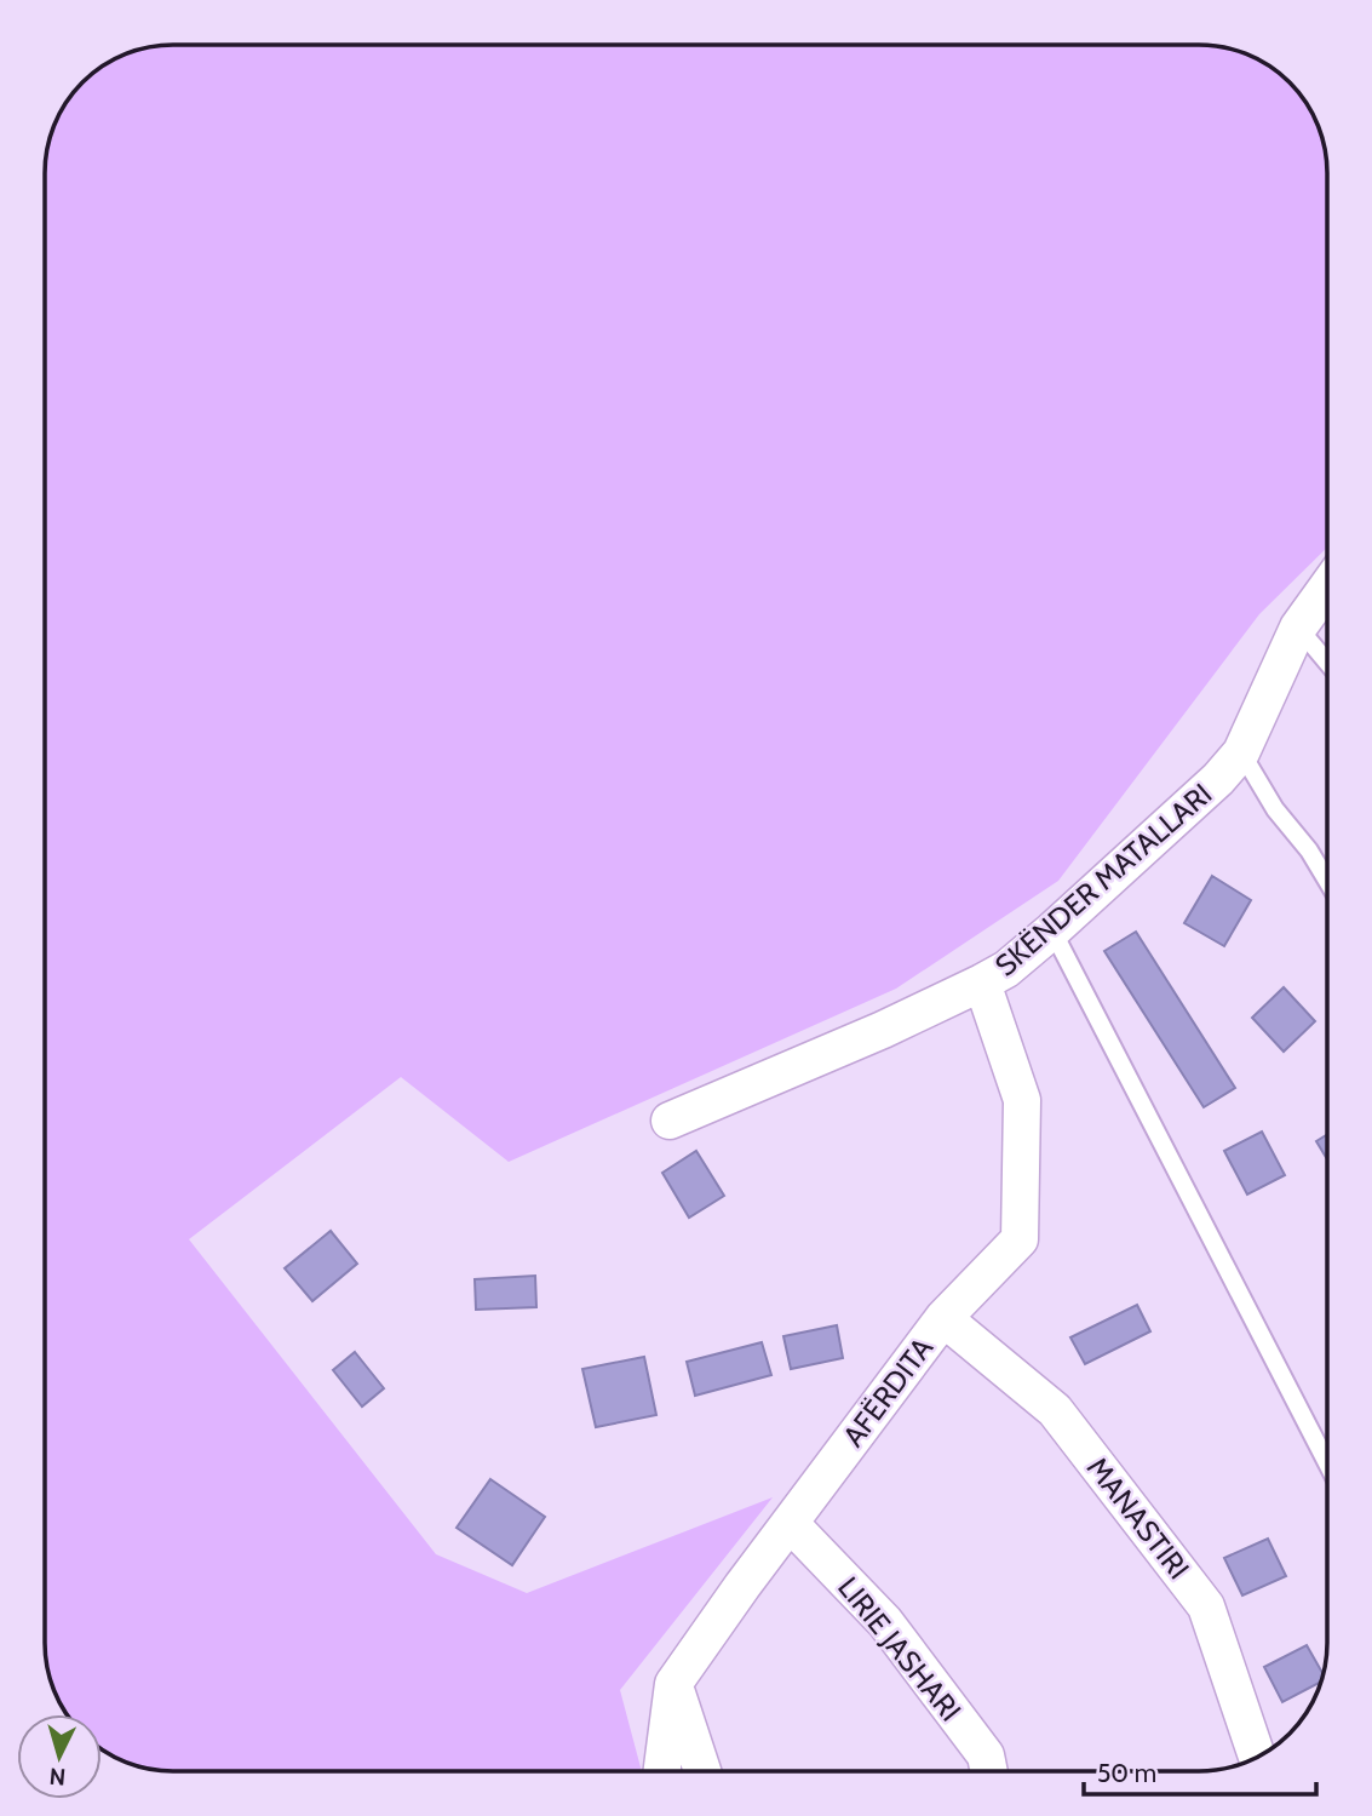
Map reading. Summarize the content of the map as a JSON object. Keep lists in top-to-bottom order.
{
  "streets": {
    "street": [
      "SKËNDER MATALLARI",
      "AFËRDITA",
      "MANASTIRI",
      "LIRIE JASHARI"
    ]
  },
  "crossings": [
    ["SKËNDER MATALLARI", "AFËRDITA"],
    ["AFËRDITA", "MANASTIRI"],
    ["AFËRDITA", "LIRIE JASHARI"]
  ],
  "scale_bar": "50 m",
  "north": "bottom"
}
